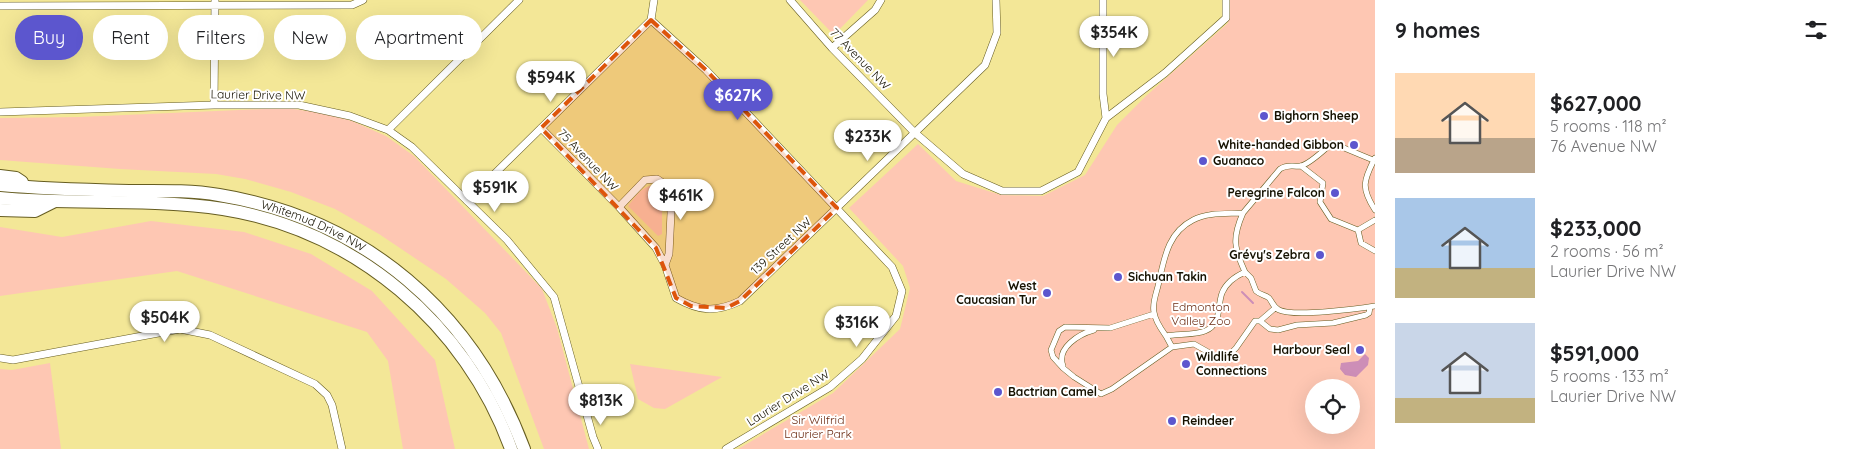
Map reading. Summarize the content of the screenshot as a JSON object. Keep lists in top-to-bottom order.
{
  "streets": {
    "highway": ["Whitemud Drive NW"],
    "street": [
      "77 Avenue NW",
      "Laurier Drive NW",
      "75 Avenue NW",
      "139 Street NW"
    ]
  },
  "crossings": [
    ["Laurier Drive NW", "139 Street NW"],
    ["75 Avenue NW", "139 Street NW"]
  ],
  "parks": ["Edmonton Valley Zoo", "Sir Wilfrid Laurier Park"],
  "places": [
    "Bighorn Sheep",
    "White-handed Gibbon",
    "Guanaco",
    "Peregrine Falcon",
    "Grévy's Zebra",
    "Sichuan Takin",
    "West Caucasian Tur",
    "Harbour Seal",
    "Wildlife Connections",
    "Bactrian Camel",
    "Reindeer"
  ],
  "page": {
    "heading": "9 homes",
    "chip": [
      "Buy",
      "Rent",
      "Filters",
      "New",
      "Apartment"
    ],
    "price": [
      "$354K",
      "$594K",
      "$627K",
      "$233K",
      "$591K",
      "$461K",
      "$504K",
      "$316K",
      "$813K"
    ],
    "list": [
      {
        "name": "$627,000",
        "note": "5 rooms · 118 m² · 76 Avenue NW"
      },
      {
        "name": "$233,000",
        "note": "2 rooms · 56 m² · Laurier Drive NW"
      },
      {
        "name": "$591,000",
        "note": "5 rooms · 133 m² · Laurier Drive NW"
      }
    ]
  }
}
